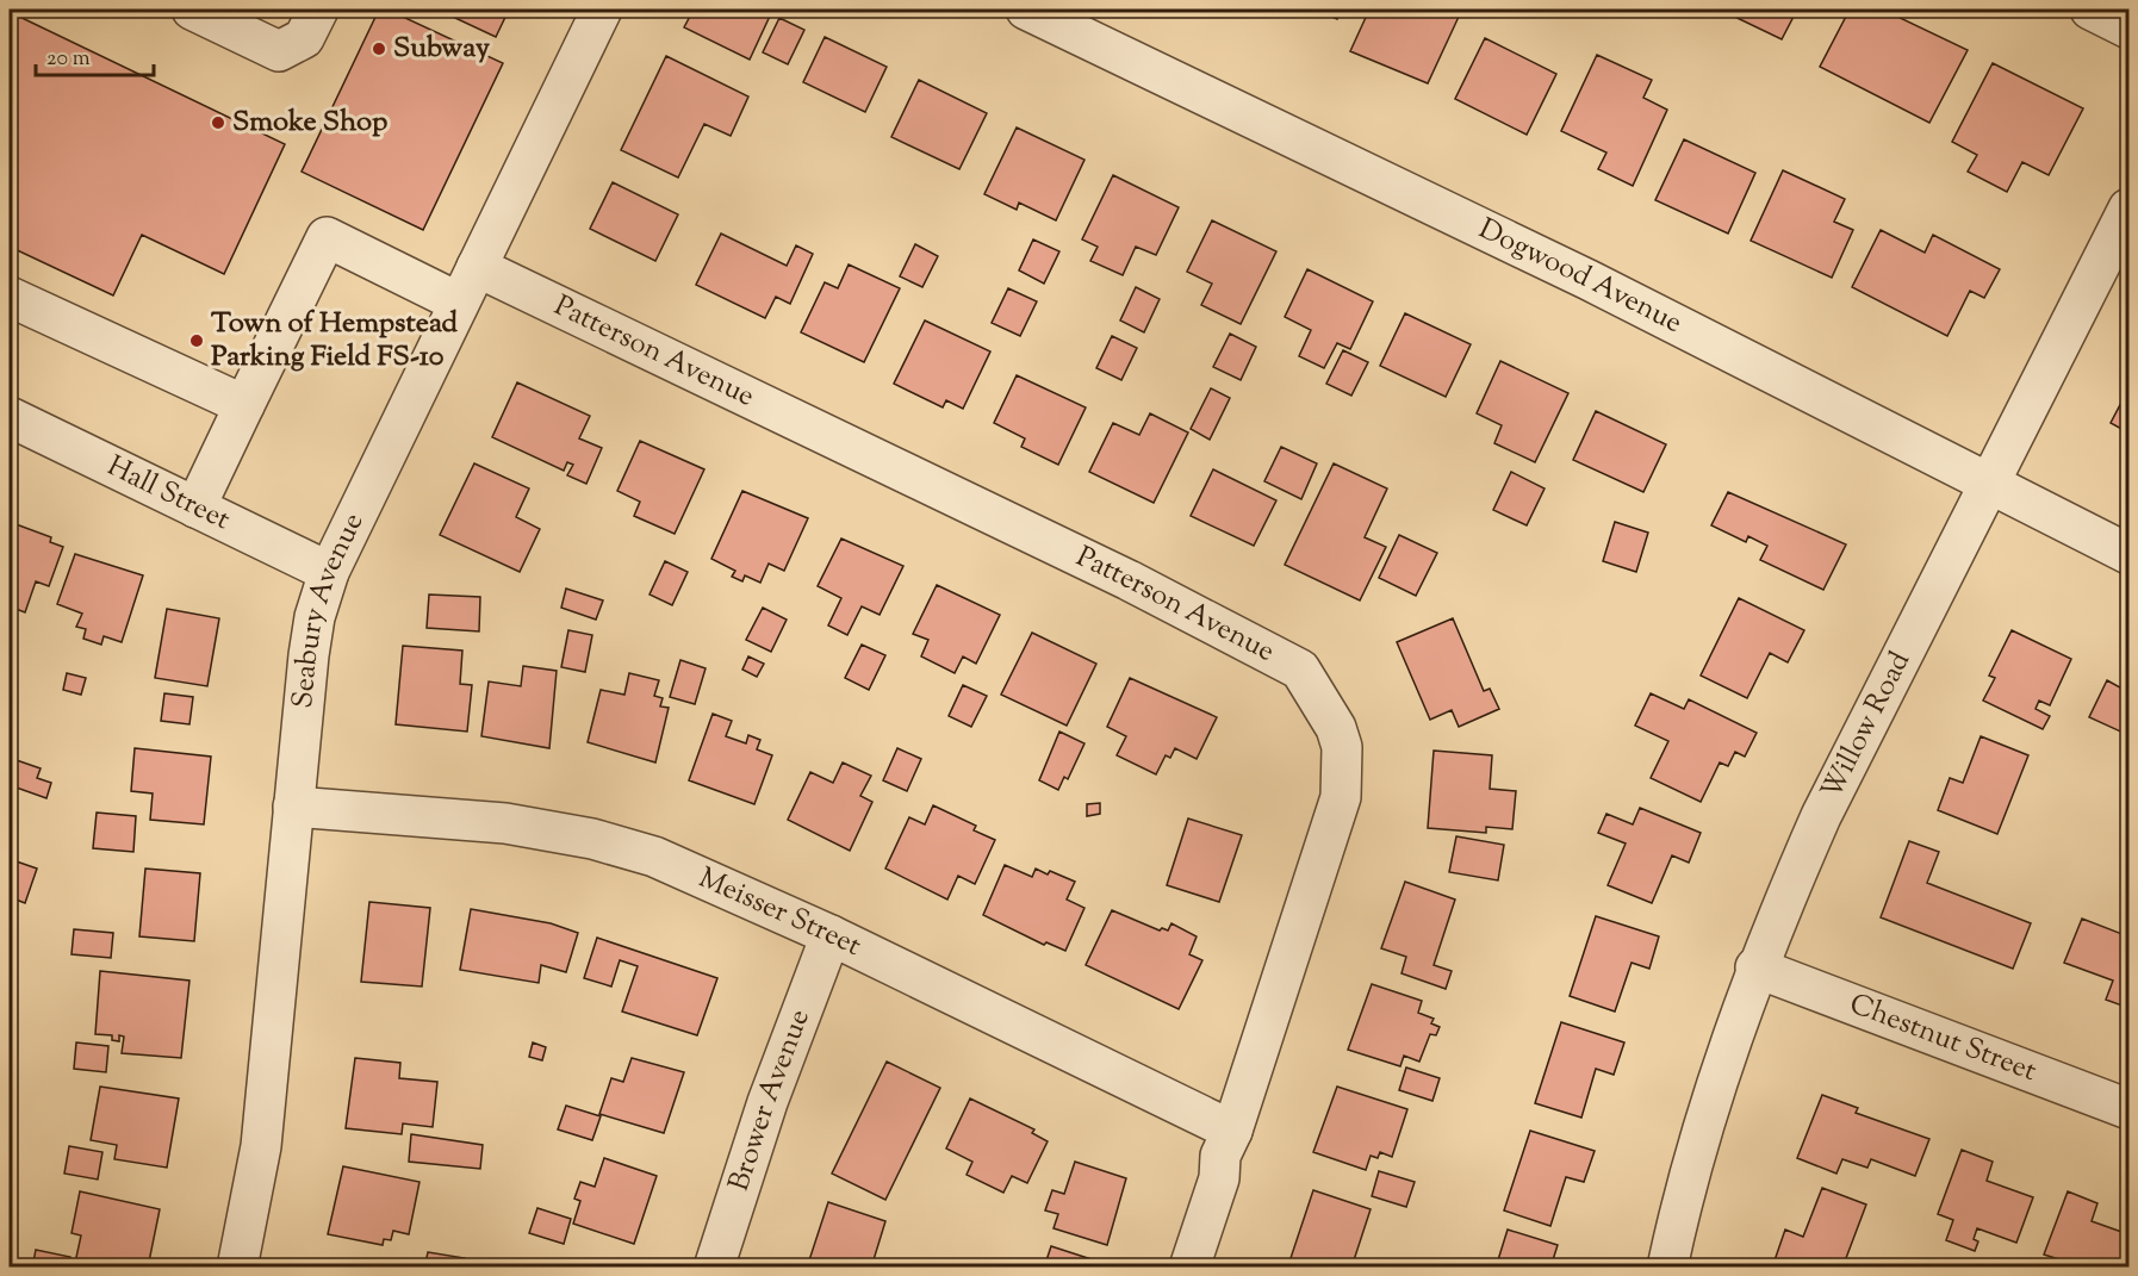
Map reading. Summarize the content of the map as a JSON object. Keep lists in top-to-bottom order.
{
  "streets": {
    "street": [
      "Dogwood Avenue",
      "Patterson Avenue",
      "Hall Street",
      "Seabury Avenue",
      "Willow Road",
      "Meisser Street",
      "Chestnut Street",
      "Brower Avenue"
    ]
  },
  "crossings": [
    ["Dogwood Avenue", "Willow Road"],
    ["Patterson Avenue", "Seabury Avenue"],
    ["Patterson Avenue", "Meisser Street"],
    ["Hall Street", "Seabury Avenue"],
    ["Seabury Avenue", "Meisser Street"],
    ["Willow Road", "Chestnut Street"],
    ["Meisser Street", "Brower Avenue"]
  ],
  "places": ["Subway", "Smoke Shop", "Town of Hempstead Parking Field FS-10"],
  "scale_bar": "20 m"
}
